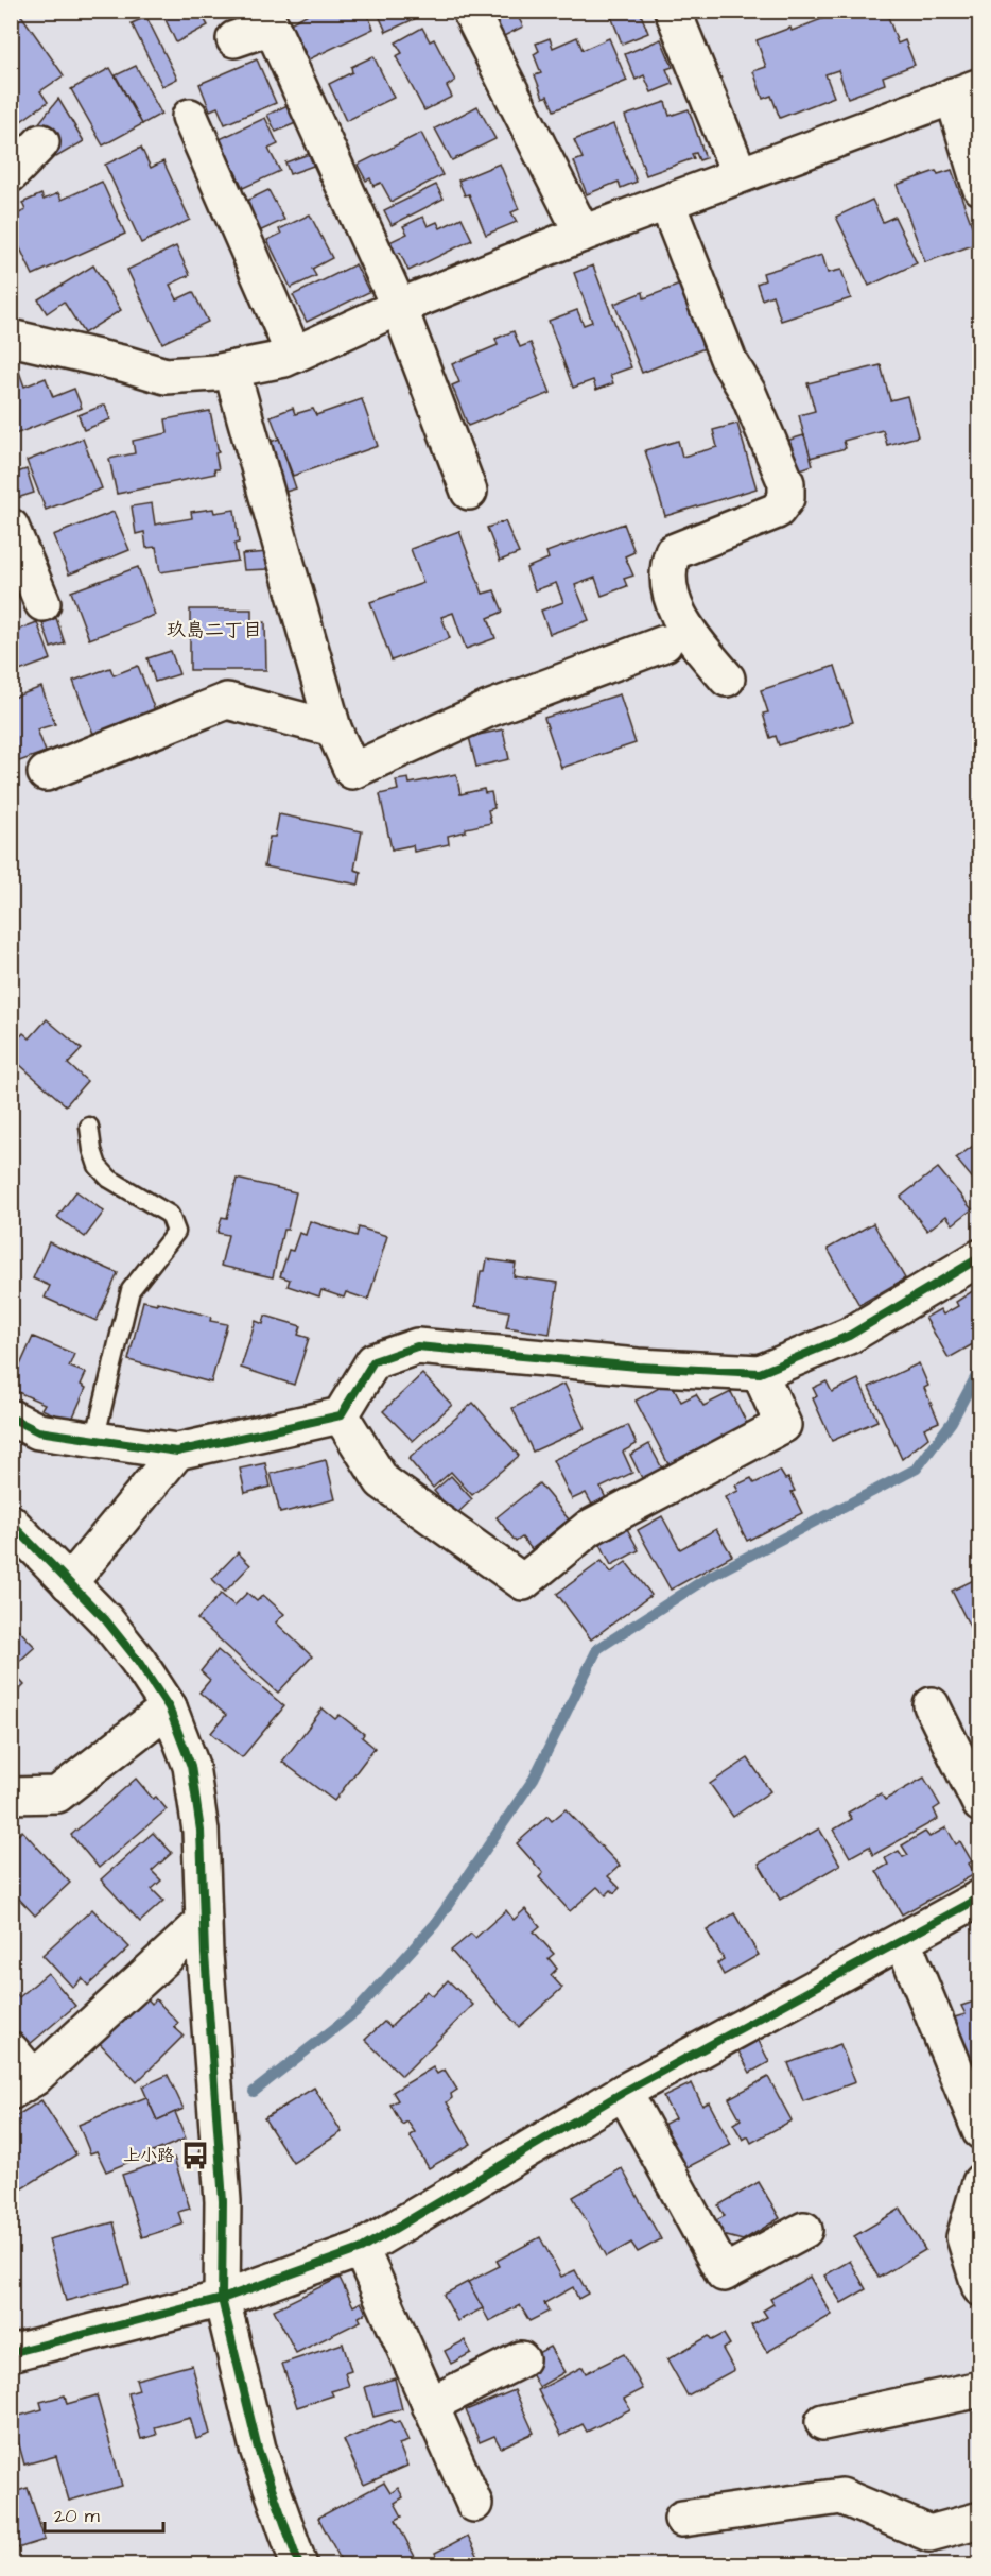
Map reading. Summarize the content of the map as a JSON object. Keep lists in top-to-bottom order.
{
  "districts": ["玖島二丁目"],
  "places": {
    "bus stop": ["上小路"]
  },
  "scale_bar": "20 m"
}
